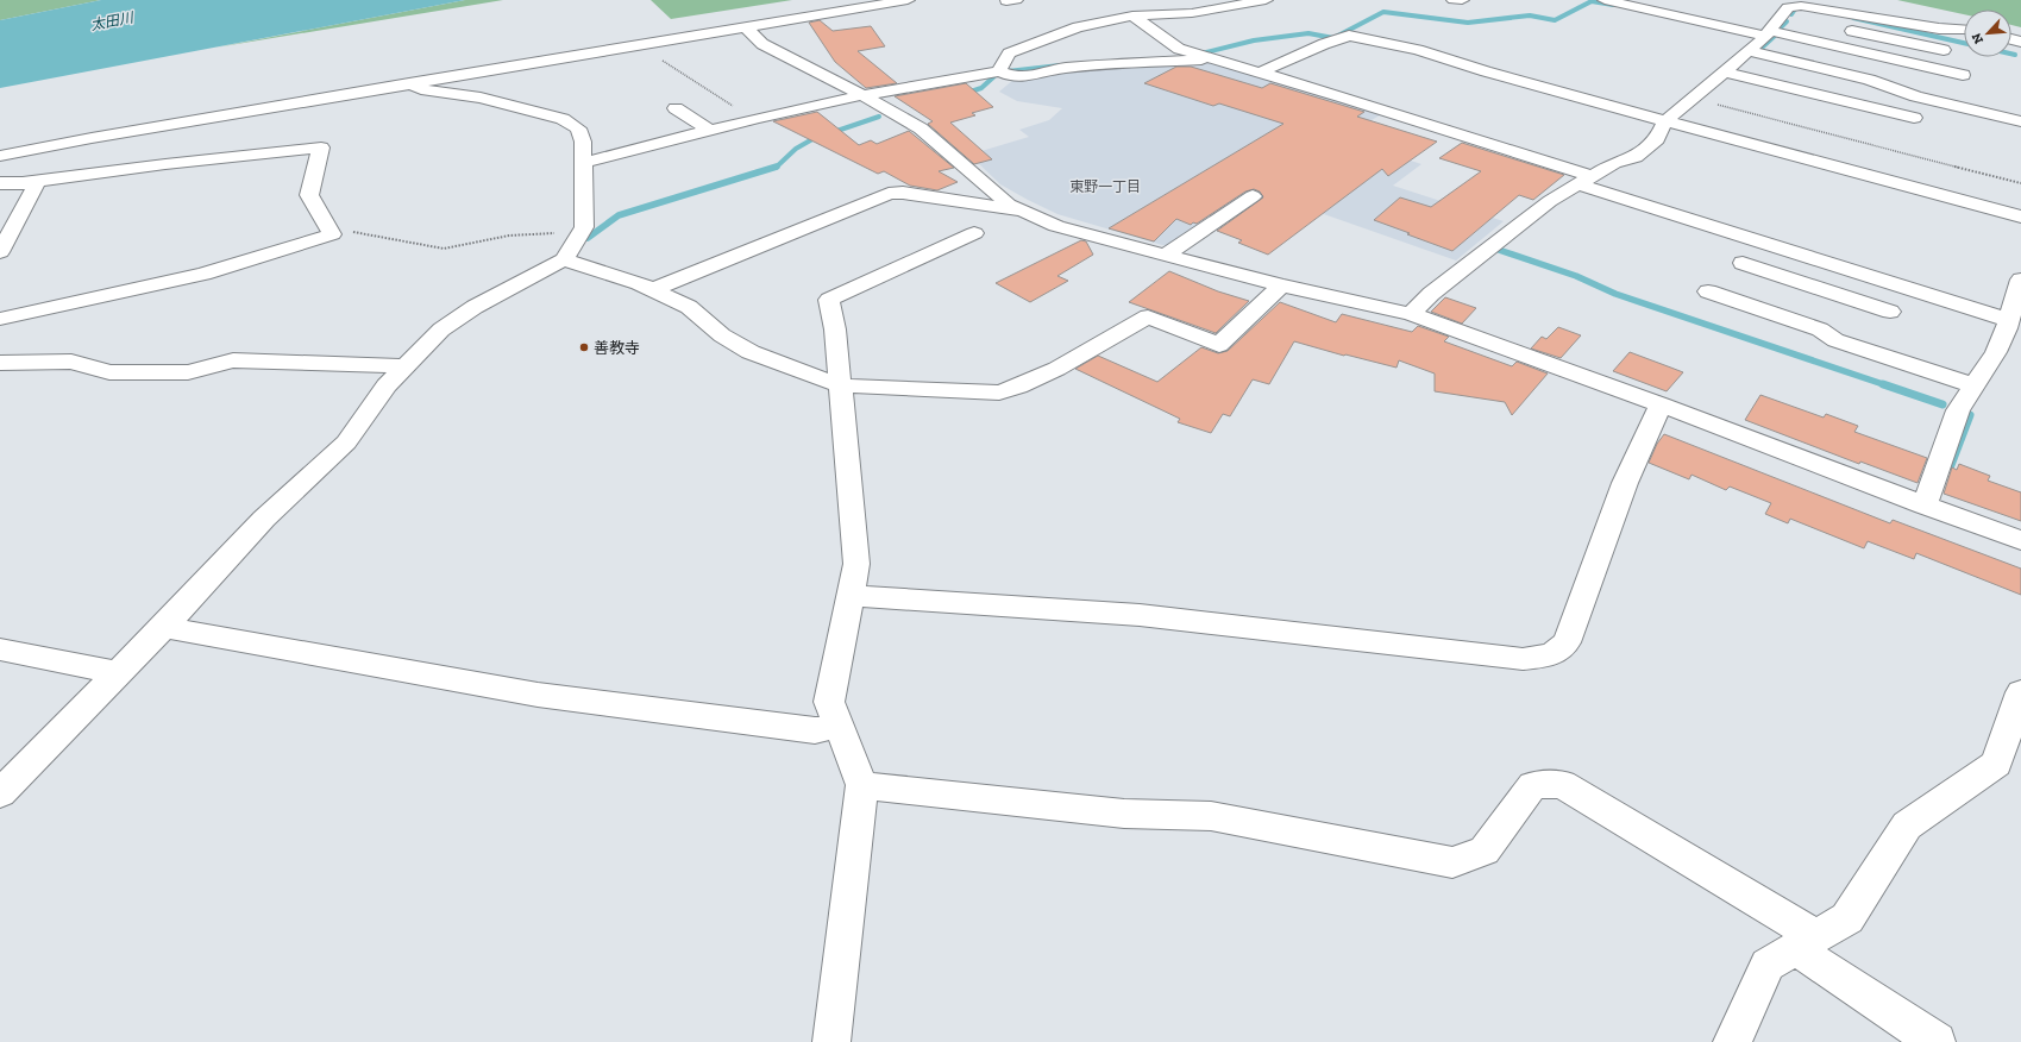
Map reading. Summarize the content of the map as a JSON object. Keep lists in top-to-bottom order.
{
  "districts": ["東野一丁目"],
  "water": ["太田川"],
  "places": ["善教寺"],
  "north": "bottom left"
}
